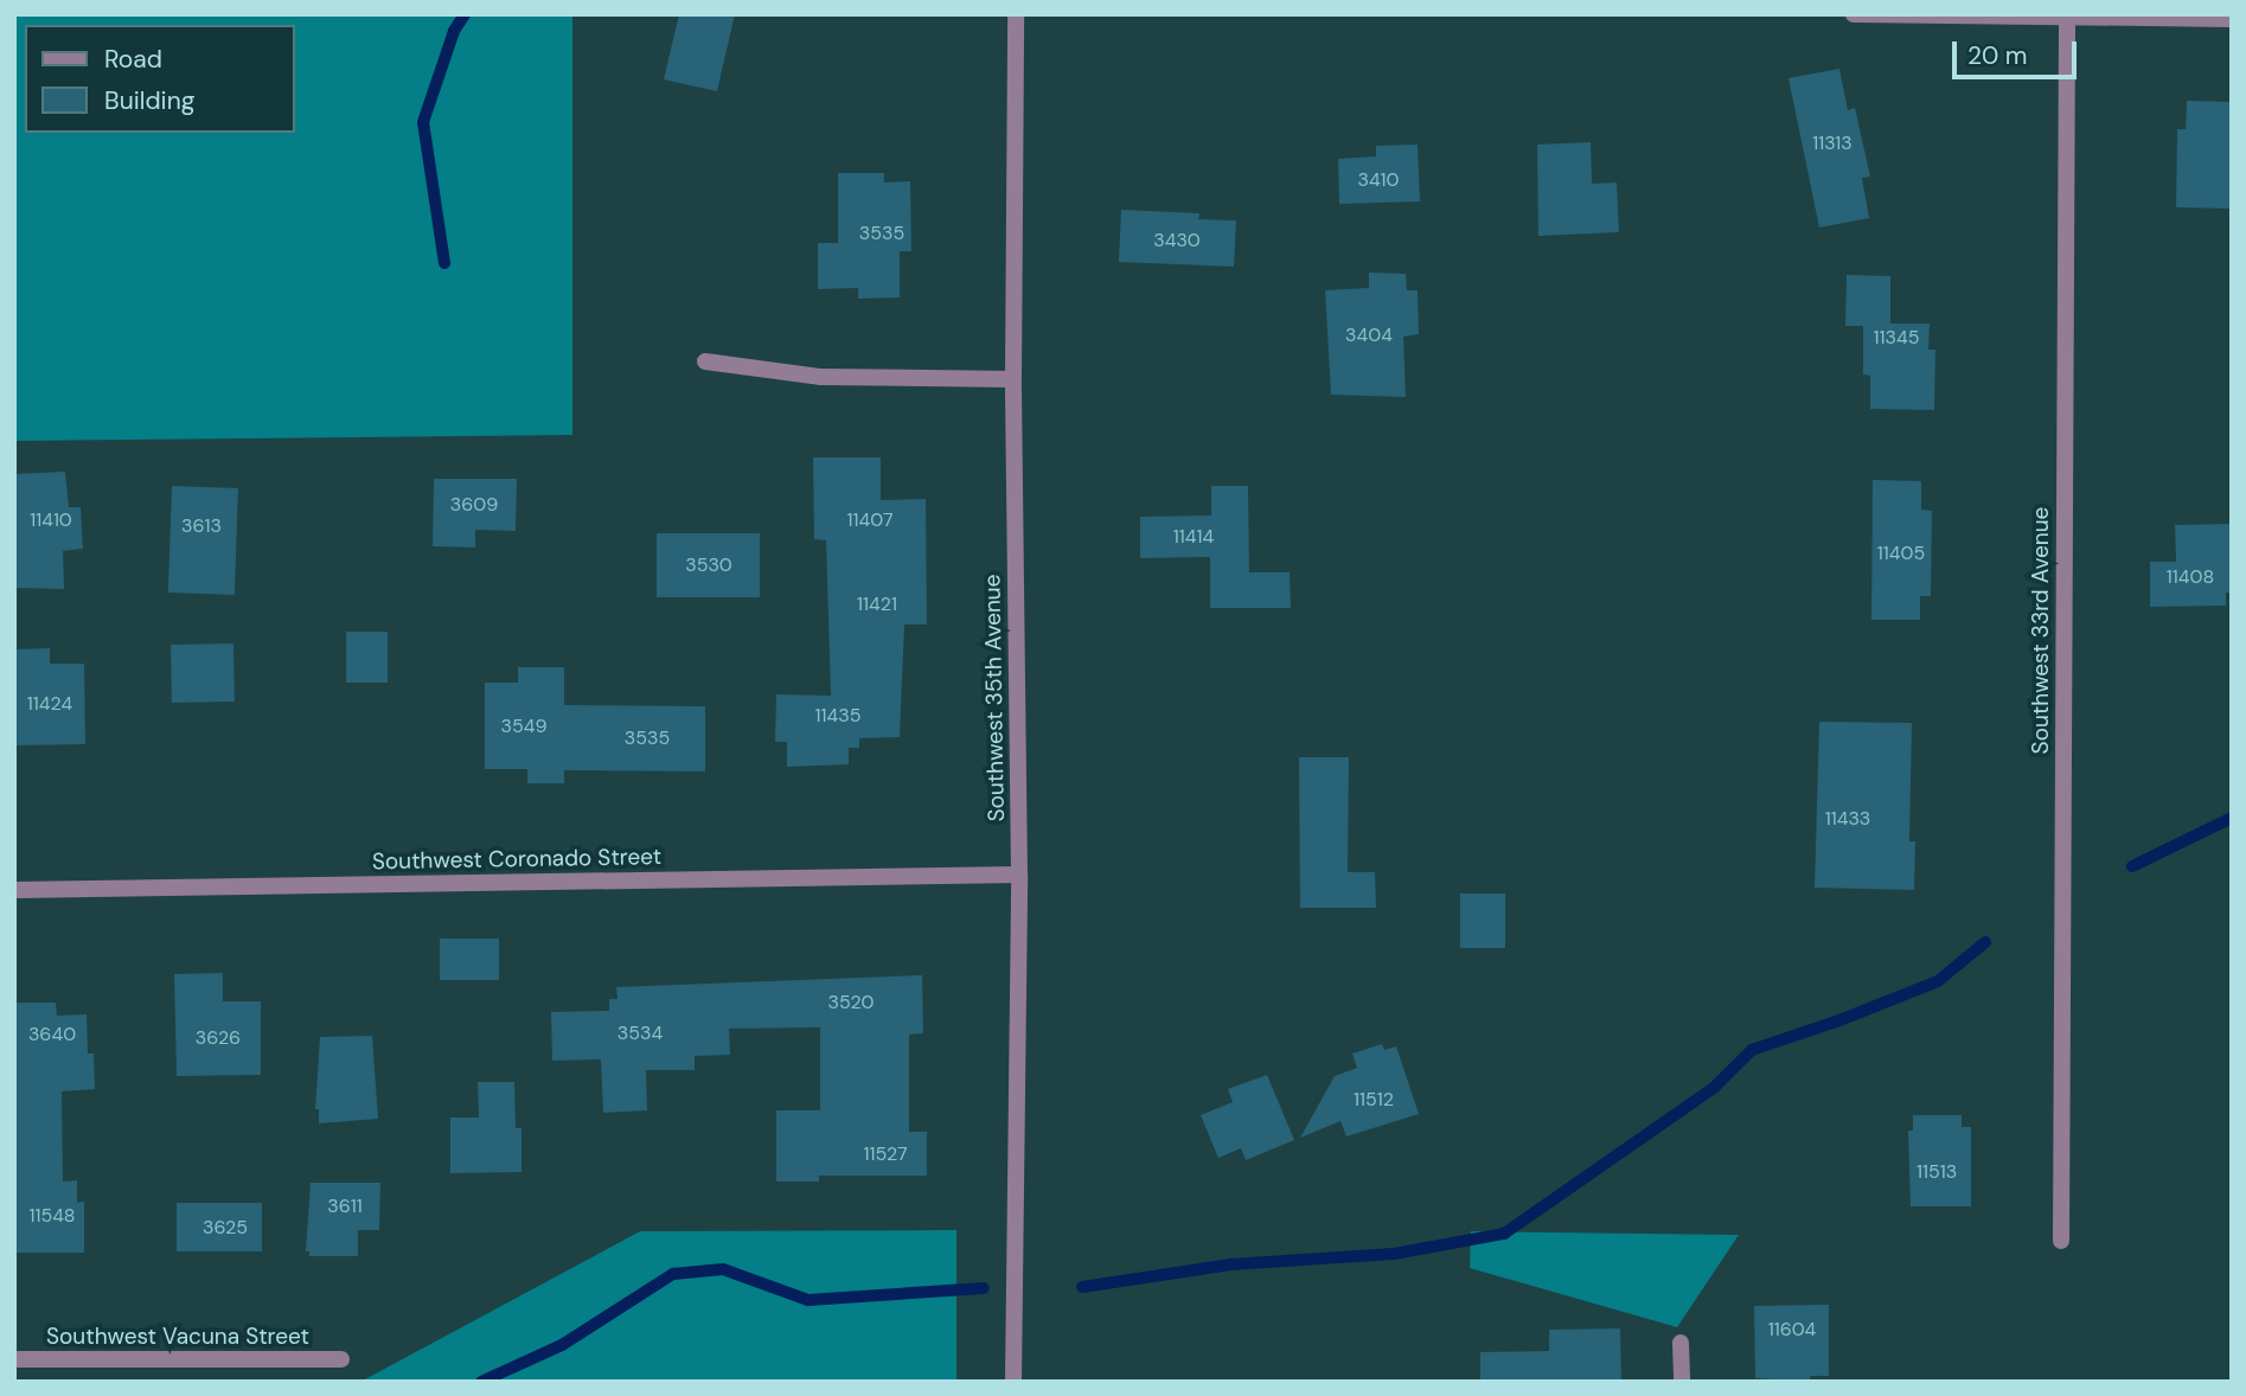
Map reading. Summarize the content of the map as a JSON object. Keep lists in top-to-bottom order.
{
  "streets": {
    "street": [
      "Southwest 33rd Avenue",
      "Southwest 35th Avenue",
      "Southwest Coronado Street",
      "Southwest Vacuna Street"
    ]
  },
  "crossings": [
    ["Southwest 35th Avenue", "Southwest Coronado Street"]
  ],
  "house_numbers": [
    "11313",
    "3410",
    "3535",
    "3430",
    "3404",
    "11345",
    "3609",
    "11410",
    "11407",
    "3613",
    "11414",
    "11405",
    "3530",
    "11408",
    "11421",
    "11424",
    "11435",
    "3549",
    "3535",
    "11433",
    "3520",
    "3534",
    "3640",
    "3626",
    "11512",
    "11527",
    "11513",
    "3611",
    "11548",
    "3625",
    "11604"
  ],
  "legend": ["Road", "Building"],
  "scale_bar": "20 m"
}
